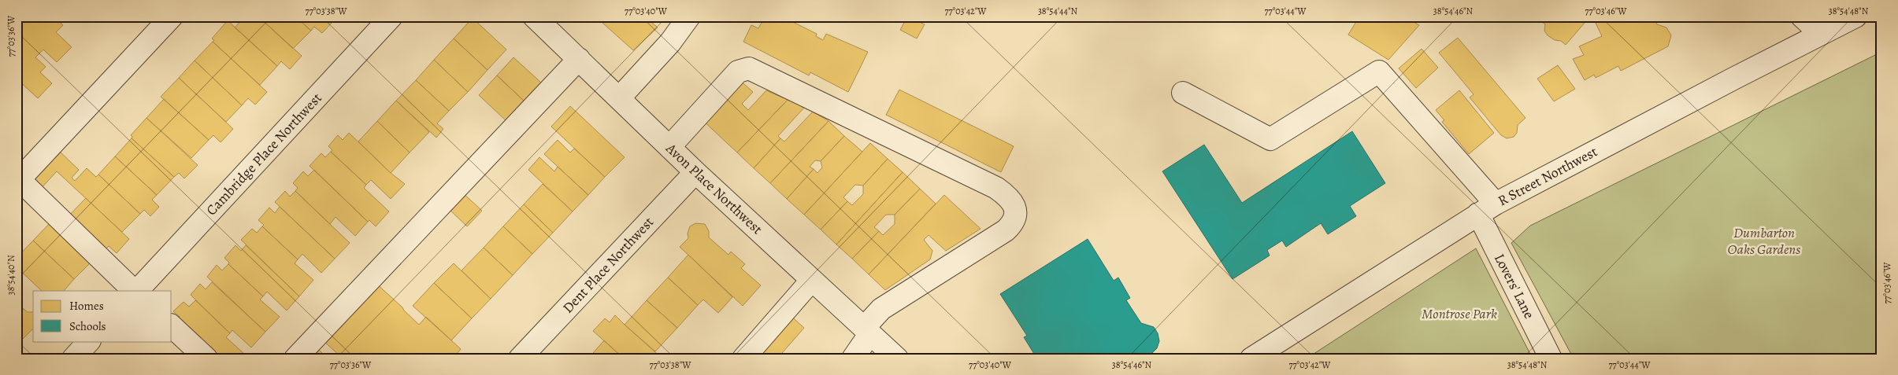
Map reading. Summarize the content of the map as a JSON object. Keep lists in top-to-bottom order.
{
  "streets": {
    "street": [
      "Cambridge Place Northwest",
      "R Street Northwest",
      "Avon Place Northwest",
      "Dent Place Northwest",
      "Lovers' Lane"
    ]
  },
  "crossings": [
    ["R Street Northwest", "Lovers' Lane"],
    ["Avon Place Northwest", "Dent Place Northwest"]
  ],
  "parks": ["Dumbarton Oaks Gardens", "Montrose Park"],
  "legend": ["Homes", "Schools"],
  "coordinates": [
    "77°03'38\"W",
    "77°03'40\"W",
    "77°03'42\"W",
    "38°54'44\"N",
    "77°03'44\"W",
    "38°54'46\"N",
    "77°03'46\"W",
    "38°54'48\"N",
    "77°03'36\"W",
    "38°54'40\"N"
  ]
}
